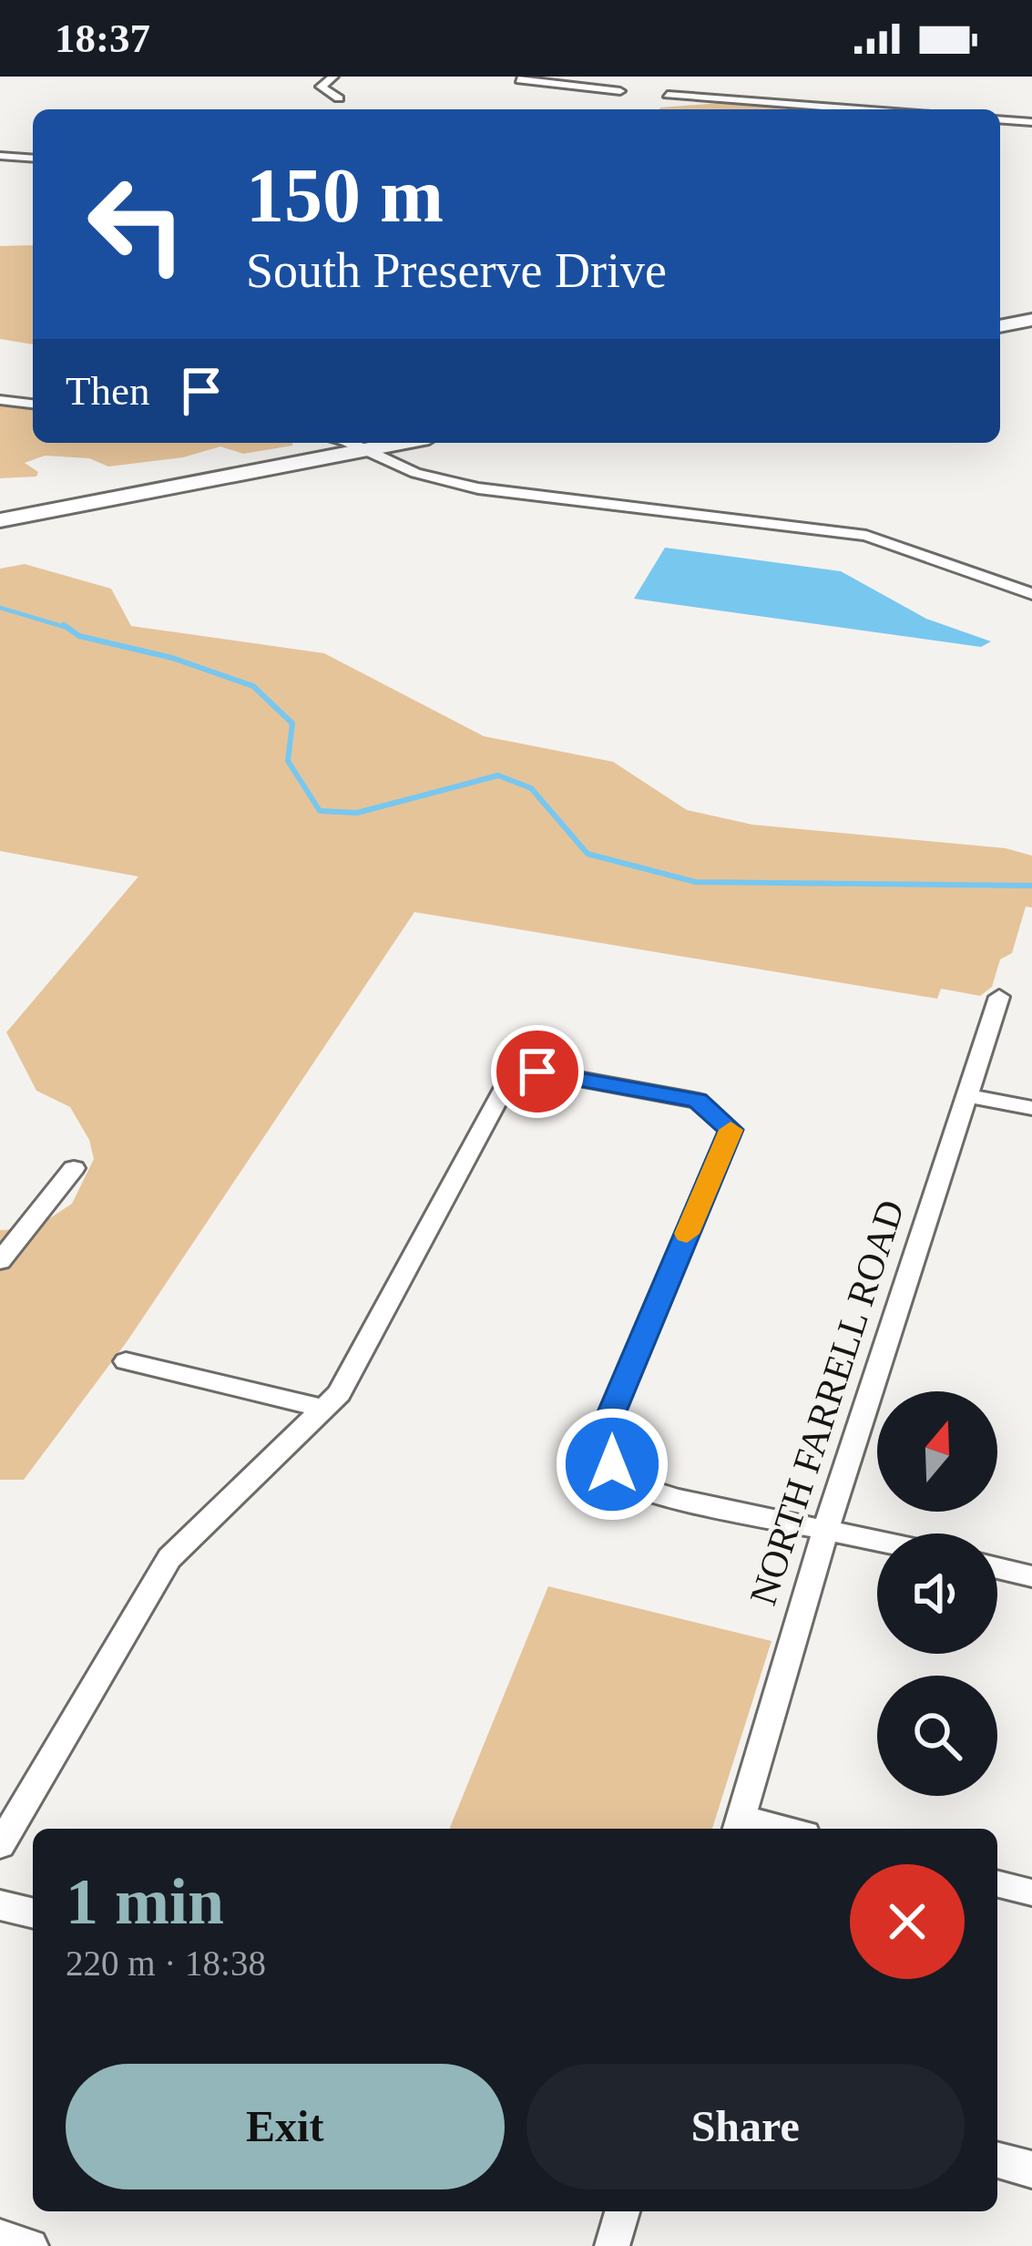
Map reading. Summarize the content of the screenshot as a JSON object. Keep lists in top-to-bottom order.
{
  "streets": {
    "street": ["NORTH FARRELL ROAD"]
  },
  "north": "top",
  "page": {
    "status": "18:37",
    "turn": ["150 m", "South Preserve Drive"],
    "then": "Then",
    "heading": ["1 min", "220 m · 18:38"],
    "buttons": ["Exit", "Share"]
  }
}
